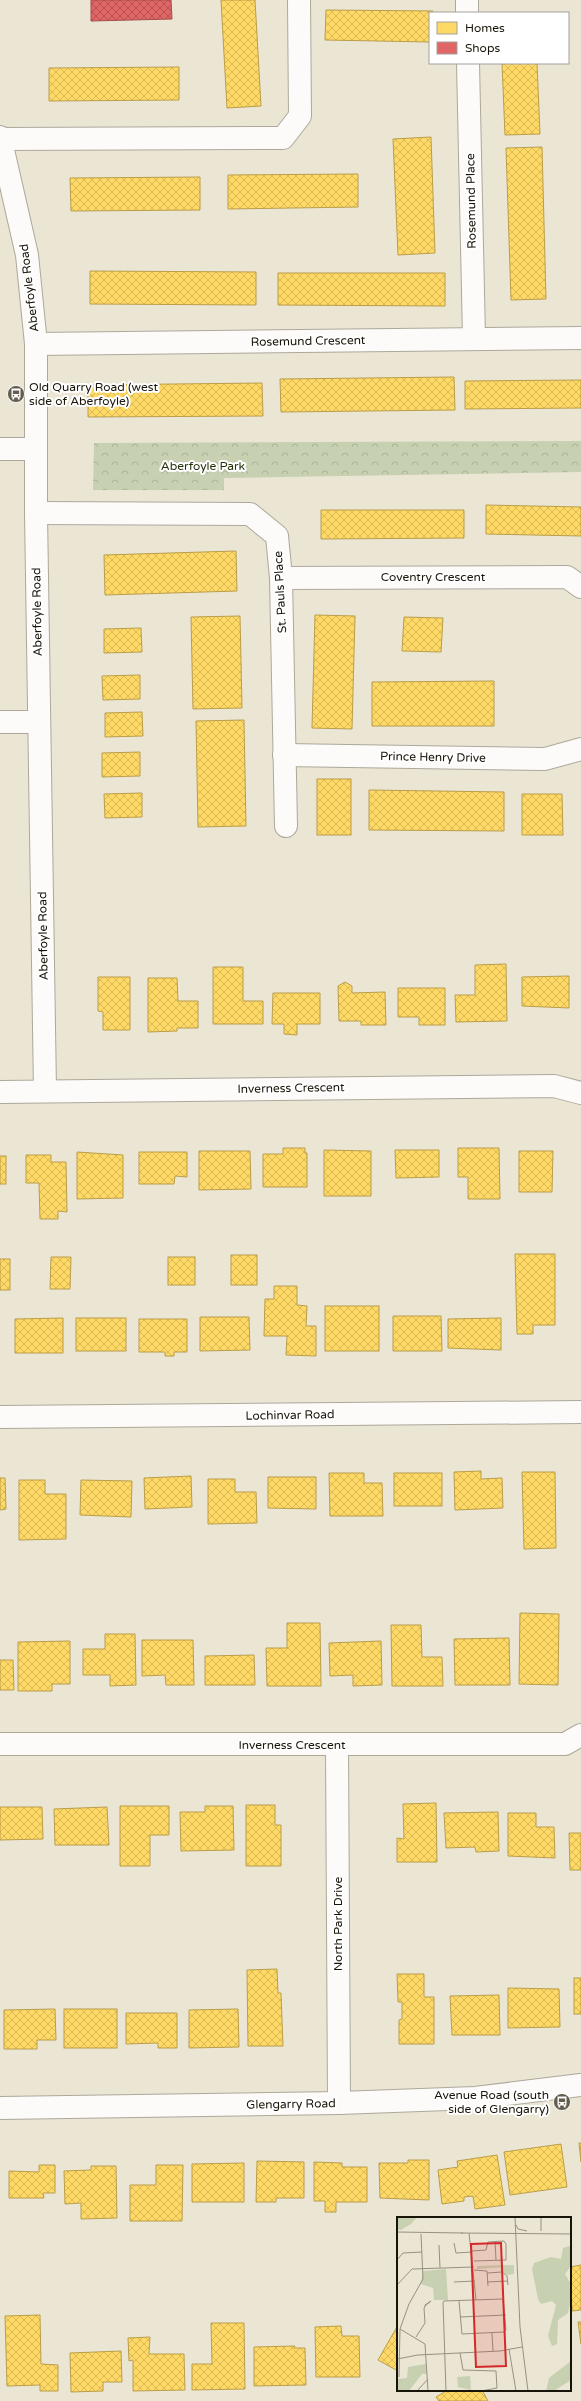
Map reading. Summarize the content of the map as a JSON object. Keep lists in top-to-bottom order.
{
  "streets": {
    "street": [
      "Rosemund Place",
      "Aberfoyle Road",
      "Rosemund Crescent",
      "Coventry Crescent",
      "St. Pauls Place",
      "Prince Henry Drive",
      "Inverness Crescent",
      "Lochinvar Road",
      "North Park Drive",
      "Glengarry Road"
    ]
  },
  "crossings": [
    ["Rosemund Place", "Rosemund Crescent"],
    ["Aberfoyle Road", "Rosemund Crescent"],
    ["Aberfoyle Road", "St. Pauls Place"],
    ["Aberfoyle Road", "Inverness Crescent"],
    ["Coventry Crescent", "St. Pauls Place"],
    ["St. Pauls Place", "Prince Henry Drive"],
    ["Inverness Crescent", "North Park Drive"],
    ["North Park Drive", "Glengarry Road"]
  ],
  "parks": ["Aberfoyle Park"],
  "places": {
    "bus stop": ["Old Quarry Road (west side of Aberfoyle)", "Avenue Road (south side of Glengarry)"]
  },
  "legend": ["Homes", "Shops"]
}
